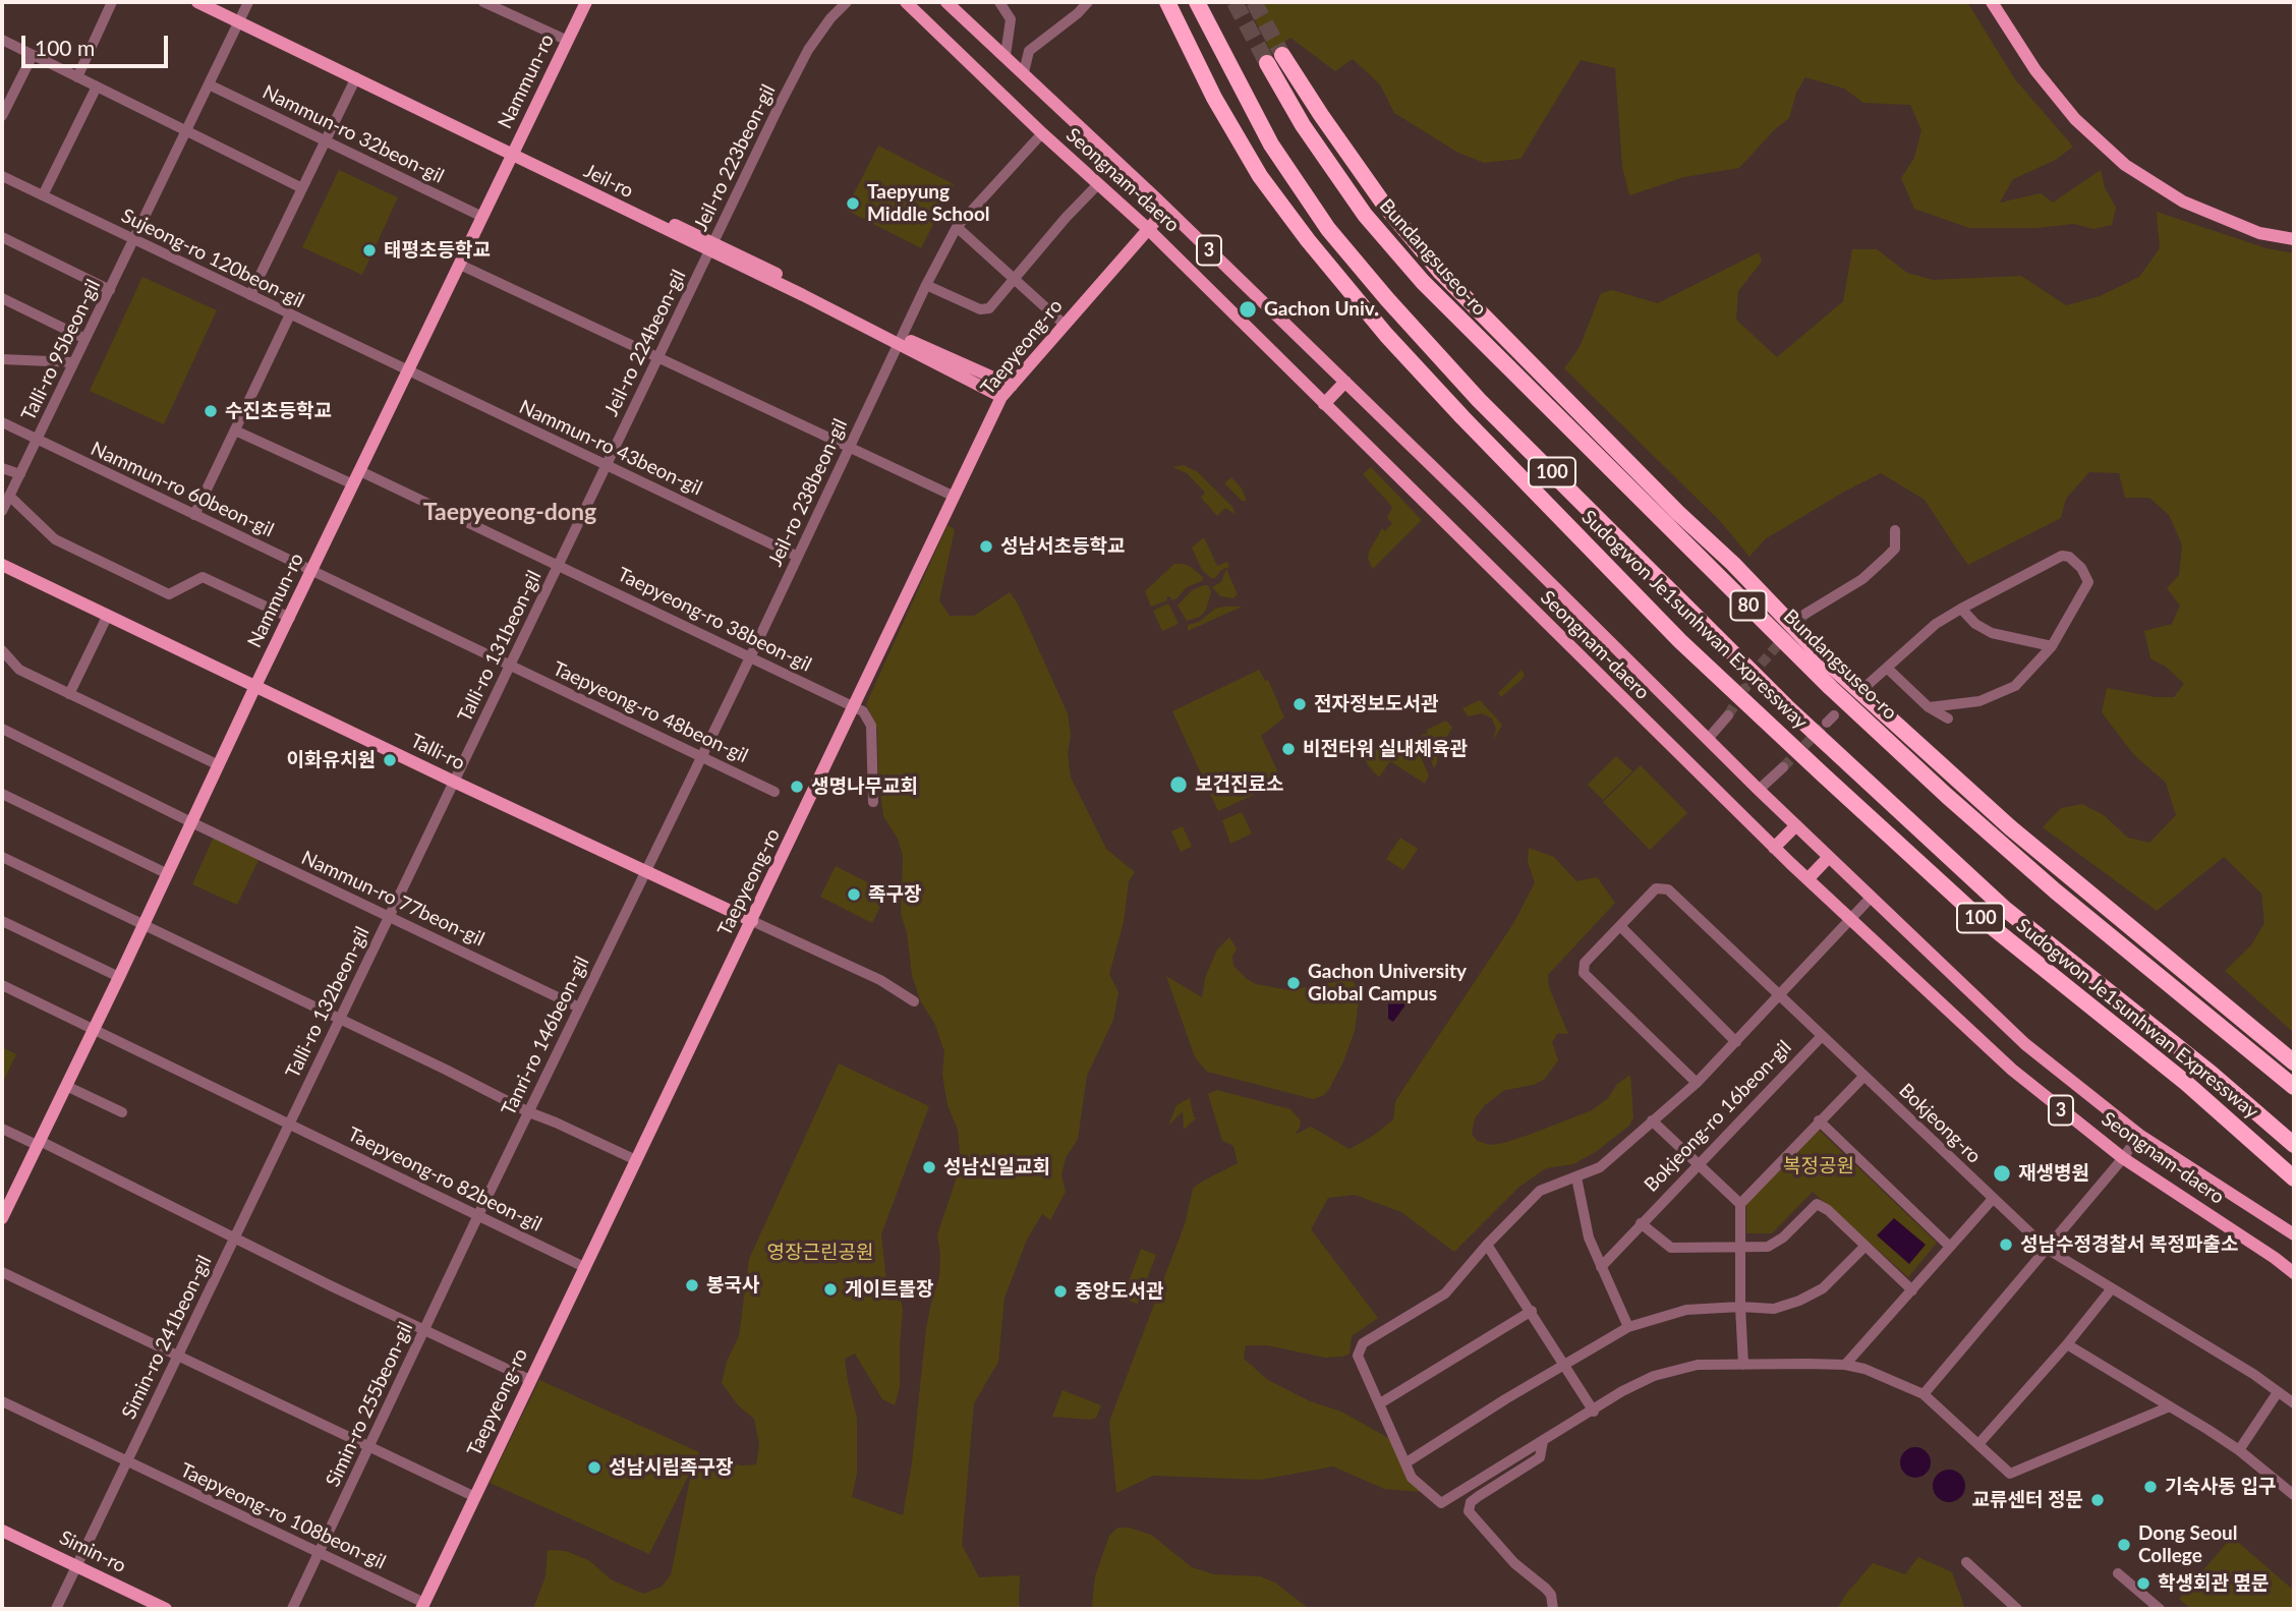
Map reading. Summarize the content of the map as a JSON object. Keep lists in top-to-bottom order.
{
  "streets": {
    "highway": [
      "Bundangsuseo-ro",
      "100",
      "80",
      "Sudogwon Je1sunhwan Expressway"
    ],
    "main road": [
      "Nammun-ro",
      "Seongnam-daero",
      "Jeil-ro",
      "3",
      "Taepyeong-ro",
      "Talli-ro",
      "Simin-ro"
    ],
    "street": [
      "Nammun-ro 32beon-gil",
      "Jeil-ro 223beon-gil",
      "Sujeong-ro 120beon-gil",
      "Jeil-ro 224beon-gil",
      "Talli-ro 95beon-gil",
      "Nammun-ro 43beon-gil",
      "Nammun-ro 60beon-gil",
      "Jeil-ro 238beon-gil",
      "Taepyeong-ro 38beon-gil",
      "Talli-ro 131beon-gil",
      "Taepyeong-ro 48beon-gil",
      "Nammun-ro 77beon-gil",
      "Talli-ro 132beon-gil",
      "Tanri-ro 146beon-gil",
      "Bokjeong-ro 16beon-gil",
      "Bokjeong-ro",
      "Taepyeong-ro 82beon-gil",
      "Simin-ro 241beon-gil",
      "Simin-ro 255beon-gil",
      "Taepyeong-ro 108beon-gil"
    ]
  },
  "crossings": [
    ["Nammun-ro", "Nammun-ro 32beon-gil"],
    ["Nammun-ro", "Jeil-ro"],
    ["Nammun-ro", "Sujeong-ro 120beon-gil"],
    ["Nammun-ro", "Nammun-ro 43beon-gil"],
    ["Nammun-ro", "Nammun-ro 60beon-gil"],
    ["Nammun-ro", "Taepyeong-ro 38beon-gil"],
    ["Nammun-ro", "Talli-ro"],
    ["Nammun-ro", "Nammun-ro 77beon-gil"],
    ["Nammun-ro", "Taepyeong-ro 82beon-gil"],
    ["Nammun-ro 32beon-gil", "Talli-ro 95beon-gil"],
    ["Jeil-ro 223beon-gil", "Jeil-ro"],
    ["Jeil-ro 223beon-gil", "Jeil-ro 224beon-gil"],
    ["Seongnam-daero", "Taepyeong-ro"],
    ["Seongnam-daero", "Jeil-ro 238beon-gil"],
    ["Jeil-ro", "Jeil-ro 224beon-gil"],
    ["Jeil-ro", "Taepyeong-ro"],
    ["Jeil-ro", "Talli-ro 95beon-gil"],
    ["Jeil-ro", "Jeil-ro 238beon-gil"],
    ["Sujeong-ro 120beon-gil", "Talli-ro 95beon-gil"],
    ["Sujeong-ro 120beon-gil", "Nammun-ro 43beon-gil"],
    ["Jeil-ro 224beon-gil", "Nammun-ro 43beon-gil"],
    ["Jeil-ro 224beon-gil", "Taepyeong-ro 38beon-gil"],
    ["Jeil-ro 224beon-gil", "Talli-ro 131beon-gil"],
    ["Taepyeong-ro", "Taepyeong-ro 38beon-gil"],
    ["Taepyeong-ro", "Talli-ro"],
    ["Taepyeong-ro", "Taepyeong-ro 82beon-gil"],
    ["Taepyeong-ro", "Taepyeong-ro 108beon-gil"],
    ["Talli-ro 95beon-gil", "Nammun-ro 60beon-gil"],
    ["Nammun-ro 43beon-gil", "Jeil-ro 238beon-gil"],
    ["Nammun-ro 60beon-gil", "Talli-ro 131beon-gil"],
    ["Nammun-ro 60beon-gil", "Taepyeong-ro 48beon-gil"],
    ["Jeil-ro 238beon-gil", "Taepyeong-ro 38beon-gil"],
    ["Jeil-ro 238beon-gil", "Taepyeong-ro 48beon-gil"],
    ["Jeil-ro 238beon-gil", "Tanri-ro 146beon-gil"],
    ["Taepyeong-ro 38beon-gil", "Talli-ro 131beon-gil"],
    ["Talli-ro 131beon-gil", "Taepyeong-ro 48beon-gil"],
    ["Talli-ro 131beon-gil", "Talli-ro"],
    ["Talli-ro 131beon-gil", "Talli-ro 132beon-gil"],
    ["Taepyeong-ro 48beon-gil", "Tanri-ro 146beon-gil"],
    ["Talli-ro", "Talli-ro 132beon-gil"],
    ["Talli-ro", "Tanri-ro 146beon-gil"],
    ["Nammun-ro 77beon-gil", "Talli-ro 132beon-gil"],
    ["Nammun-ro 77beon-gil", "Tanri-ro 146beon-gil"],
    ["Talli-ro 132beon-gil", "Taepyeong-ro 82beon-gil"],
    ["Talli-ro 132beon-gil", "Simin-ro 241beon-gil"],
    ["Tanri-ro 146beon-gil", "Taepyeong-ro 82beon-gil"],
    ["Tanri-ro 146beon-gil", "Simin-ro 255beon-gil"],
    ["Bokjeong-ro 16beon-gil", "Bokjeong-ro"],
    ["Taepyeong-ro 82beon-gil", "Simin-ro 241beon-gil"],
    ["Taepyeong-ro 82beon-gil", "Simin-ro 255beon-gil"],
    ["Simin-ro 241beon-gil", "Taepyeong-ro 108beon-gil"],
    ["Simin-ro 241beon-gil", "Simin-ro"],
    ["Simin-ro 255beon-gil", "Taepyeong-ro 108beon-gil"]
  ],
  "districts": ["Taepyeong-dong"],
  "parks": ["복정공원", "영장근린공원"],
  "places": [
    "Taepyung Middle School",
    "태평초등학교",
    "Gachon Univ.",
    "수진초등학교",
    "성남서초등학교",
    "전자정보도서관",
    "비전타워 실내체육관",
    "이화유치원",
    "보건진료소",
    "생명나무교회",
    "족구장",
    "Gachon University Global Campus",
    "성남신일교회",
    "재생병원",
    "성남수정경찰서 복정파출소",
    "봉국사",
    "게이트볼장",
    "중앙도서관",
    "성남시립족구장",
    "기숙사동 입구",
    "교류센터 정문",
    "Dong Seoul College",
    "학생회관 몊문"
  ],
  "scale_bar": "100 m"
}
